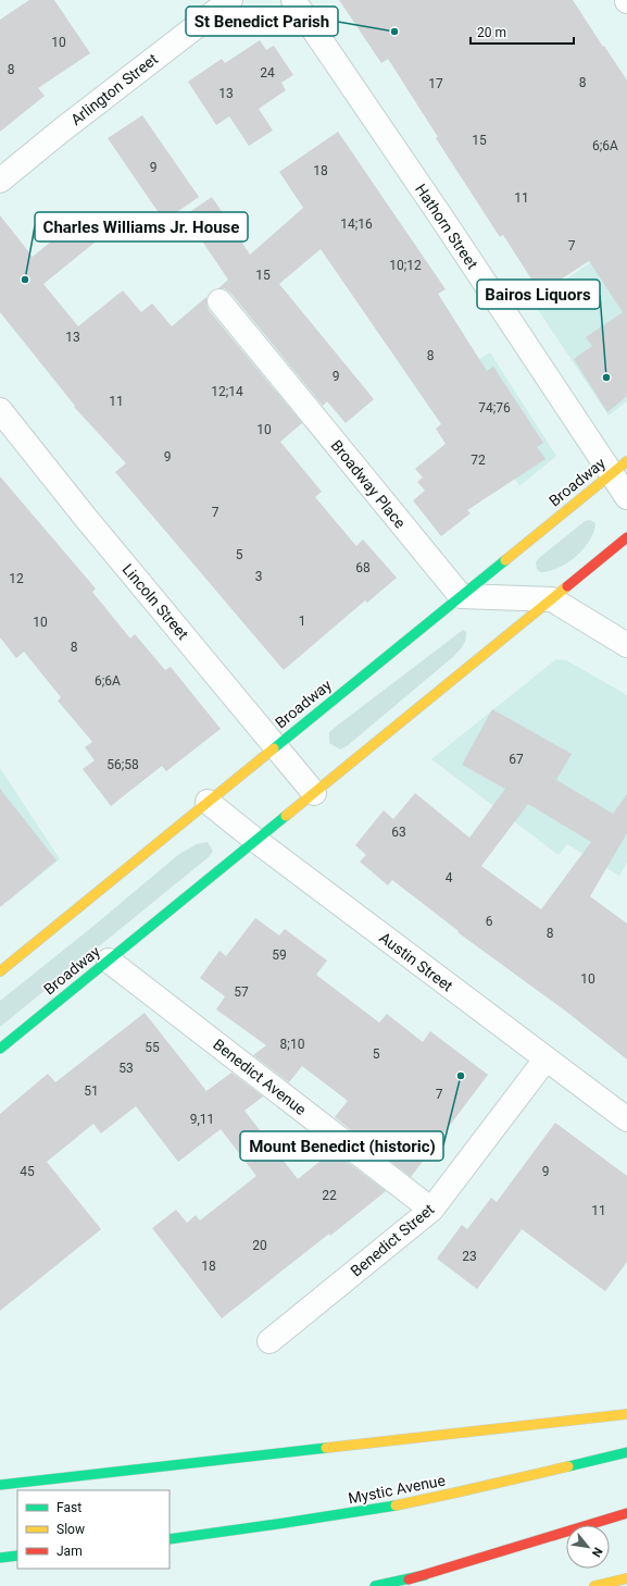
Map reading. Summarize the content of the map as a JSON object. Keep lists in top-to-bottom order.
{
  "streets": {
    "main road": ["Broadway", "Mystic Avenue"],
    "street": [
      "Arlington Street",
      "Hathorn Street",
      "Broadway Place",
      "Lincoln Street",
      "Austin Street",
      "Benedict Avenue",
      "Benedict Street"
    ]
  },
  "crossings": [
    ["Hathorn Street", "Broadway"],
    ["Broadway", "Broadway Place"],
    ["Broadway", "Lincoln Street"],
    ["Broadway", "Austin Street"],
    ["Broadway", "Benedict Avenue"],
    ["Austin Street", "Benedict Street"],
    ["Benedict Avenue", "Benedict Street"]
  ],
  "places": [
    "St Benedict Parish",
    "Charles Williams Jr. House",
    "Bairos Liquors",
    "Mount Benedict (historic)"
  ],
  "house_numbers": [
    "10",
    "8",
    "24",
    "8",
    "17",
    "13",
    "15",
    "6;6A",
    "9",
    "18",
    "11",
    "14;16",
    "7",
    "10;12",
    "15",
    "13",
    "8",
    "9",
    "12;14",
    "11",
    "74;76",
    "10",
    "9",
    "72",
    "7",
    "5",
    "68",
    "3",
    "12",
    "1",
    "10",
    "8",
    "6;6A",
    "67",
    "56;58",
    "63",
    "4",
    "6",
    "8",
    "59",
    "10",
    "57",
    "8;10",
    "55",
    "5",
    "53",
    "51",
    "7",
    "9,11",
    "45",
    "9",
    "22",
    "11",
    "20",
    "23",
    "18"
  ],
  "legend": ["Fast", "Slow", "Jam"],
  "scale_bar": "20 m",
  "north": "bottom right"
}
